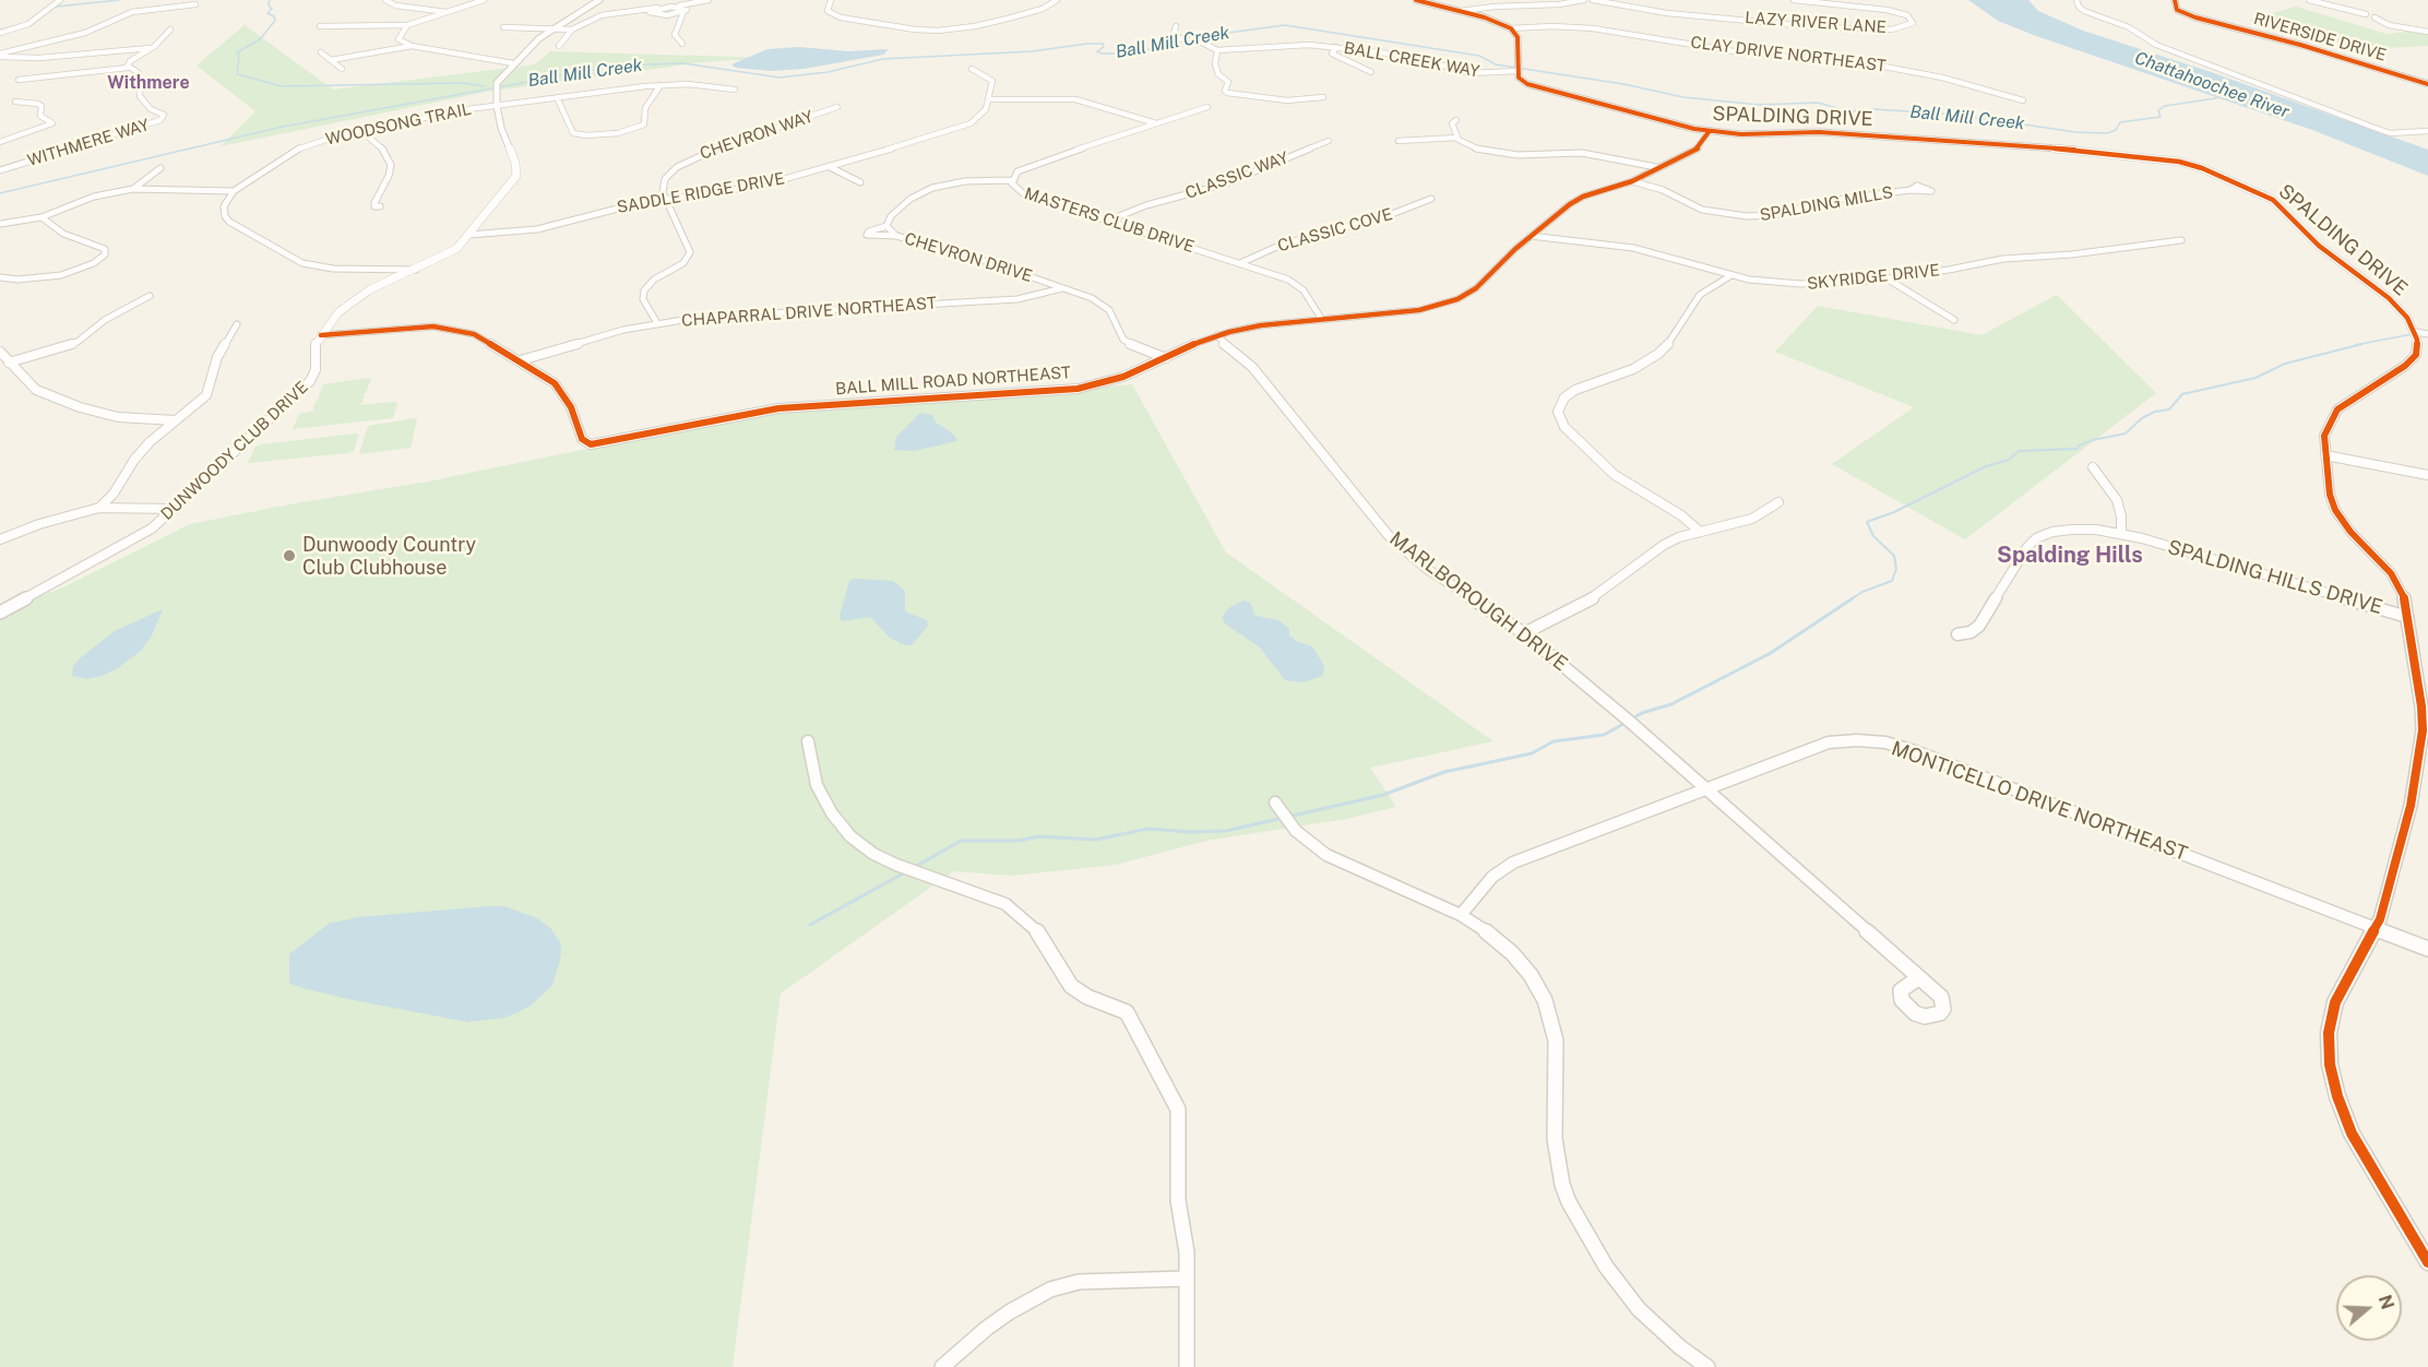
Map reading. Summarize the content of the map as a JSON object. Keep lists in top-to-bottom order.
{
  "streets": {
    "street": [
      "LAZY RIVER LANE",
      "RIVERSIDE DRIVE",
      "CLAY DRIVE NORTHEAST",
      "BALL CREEK WAY",
      "SPALDING DRIVE",
      "WOODSONG TRAIL",
      "CHEVRON WAY",
      "WITHMERE WAY",
      "CLASSIC WAY",
      "SADDLE RIDGE DRIVE",
      "SPALDING MILLS",
      "MASTERS CLUB DRIVE",
      "CLASSIC COVE",
      "CHEVRON DRIVE",
      "SKYRIDGE DRIVE",
      "CHAPARRAL DRIVE NORTHEAST",
      "BALL MILL ROAD NORTHEAST",
      "DUNWOODY CLUB DRIVE",
      "SPALDING HILLS DRIVE",
      "MARLBOROUGH DRIVE",
      "MONTICELLO DRIVE NORTHEAST"
    ]
  },
  "crossings": [
    ["BALL CREEK WAY", "SPALDING DRIVE"],
    ["SPALDING DRIVE", "BALL MILL ROAD NORTHEAST"],
    ["WOODSONG TRAIL", "DUNWOODY CLUB DRIVE"],
    ["CHEVRON WAY", "SADDLE RIDGE DRIVE"],
    ["CLASSIC WAY", "MASTERS CLUB DRIVE"],
    ["SADDLE RIDGE DRIVE", "DUNWOODY CLUB DRIVE"],
    ["SPALDING MILLS", "BALL MILL ROAD NORTHEAST"],
    ["MASTERS CLUB DRIVE", "CLASSIC COVE"],
    ["MASTERS CLUB DRIVE", "CHEVRON DRIVE"],
    ["MASTERS CLUB DRIVE", "BALL MILL ROAD NORTHEAST"],
    ["CHEVRON DRIVE", "CHAPARRAL DRIVE NORTHEAST"],
    ["CHEVRON DRIVE", "BALL MILL ROAD NORTHEAST"],
    ["SKYRIDGE DRIVE", "BALL MILL ROAD NORTHEAST"],
    ["CHAPARRAL DRIVE NORTHEAST", "BALL MILL ROAD NORTHEAST"],
    ["BALL MILL ROAD NORTHEAST", "MARLBOROUGH DRIVE"],
    ["MARLBOROUGH DRIVE", "MONTICELLO DRIVE NORTHEAST"]
  ],
  "districts": ["Withmere", "Spalding Hills"],
  "water": ["Ball Mill Creek", "Chattahoochee River"],
  "places": ["Dunwoody Country Club Clubhouse"],
  "north": "right"
}
